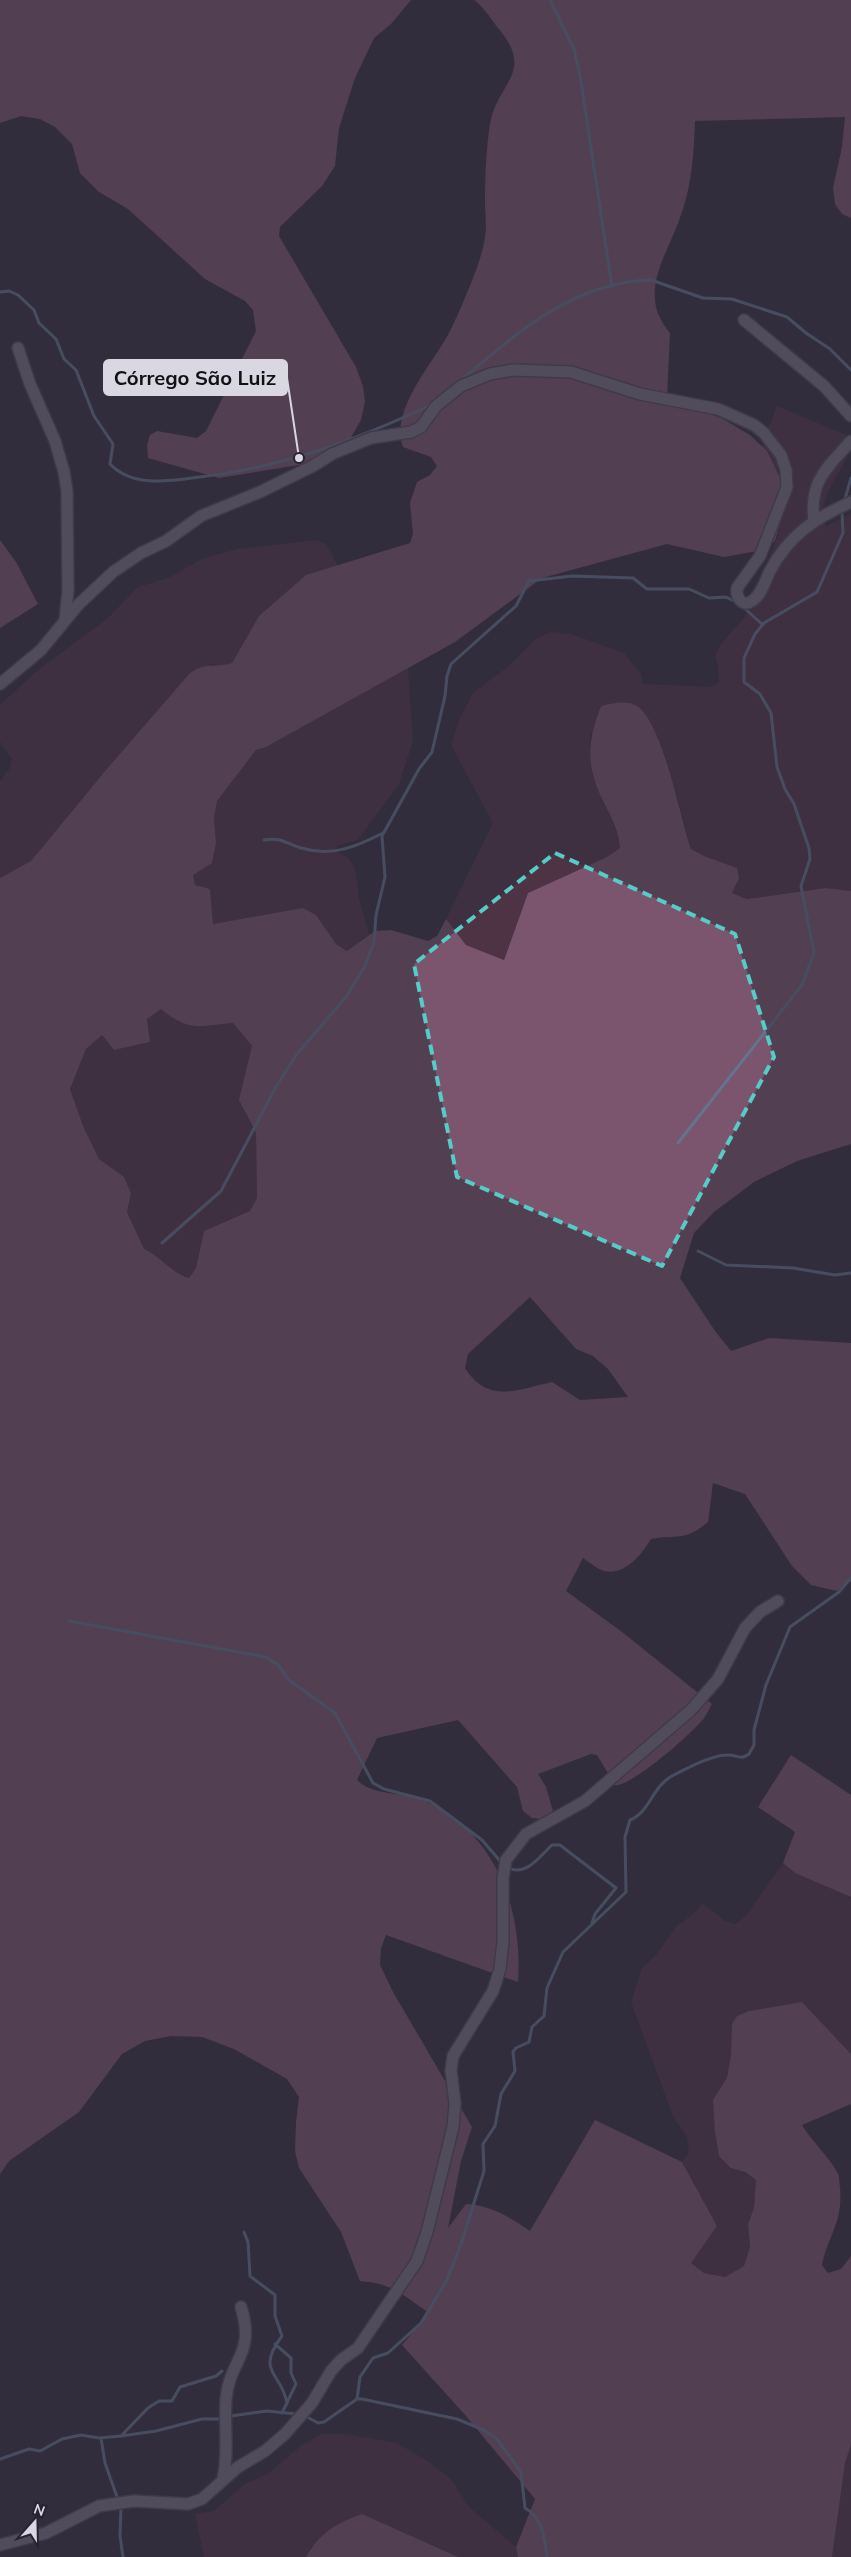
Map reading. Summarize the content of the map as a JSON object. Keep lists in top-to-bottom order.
{
  "places": ["Córrego São Luiz"],
  "north": "top"
}
